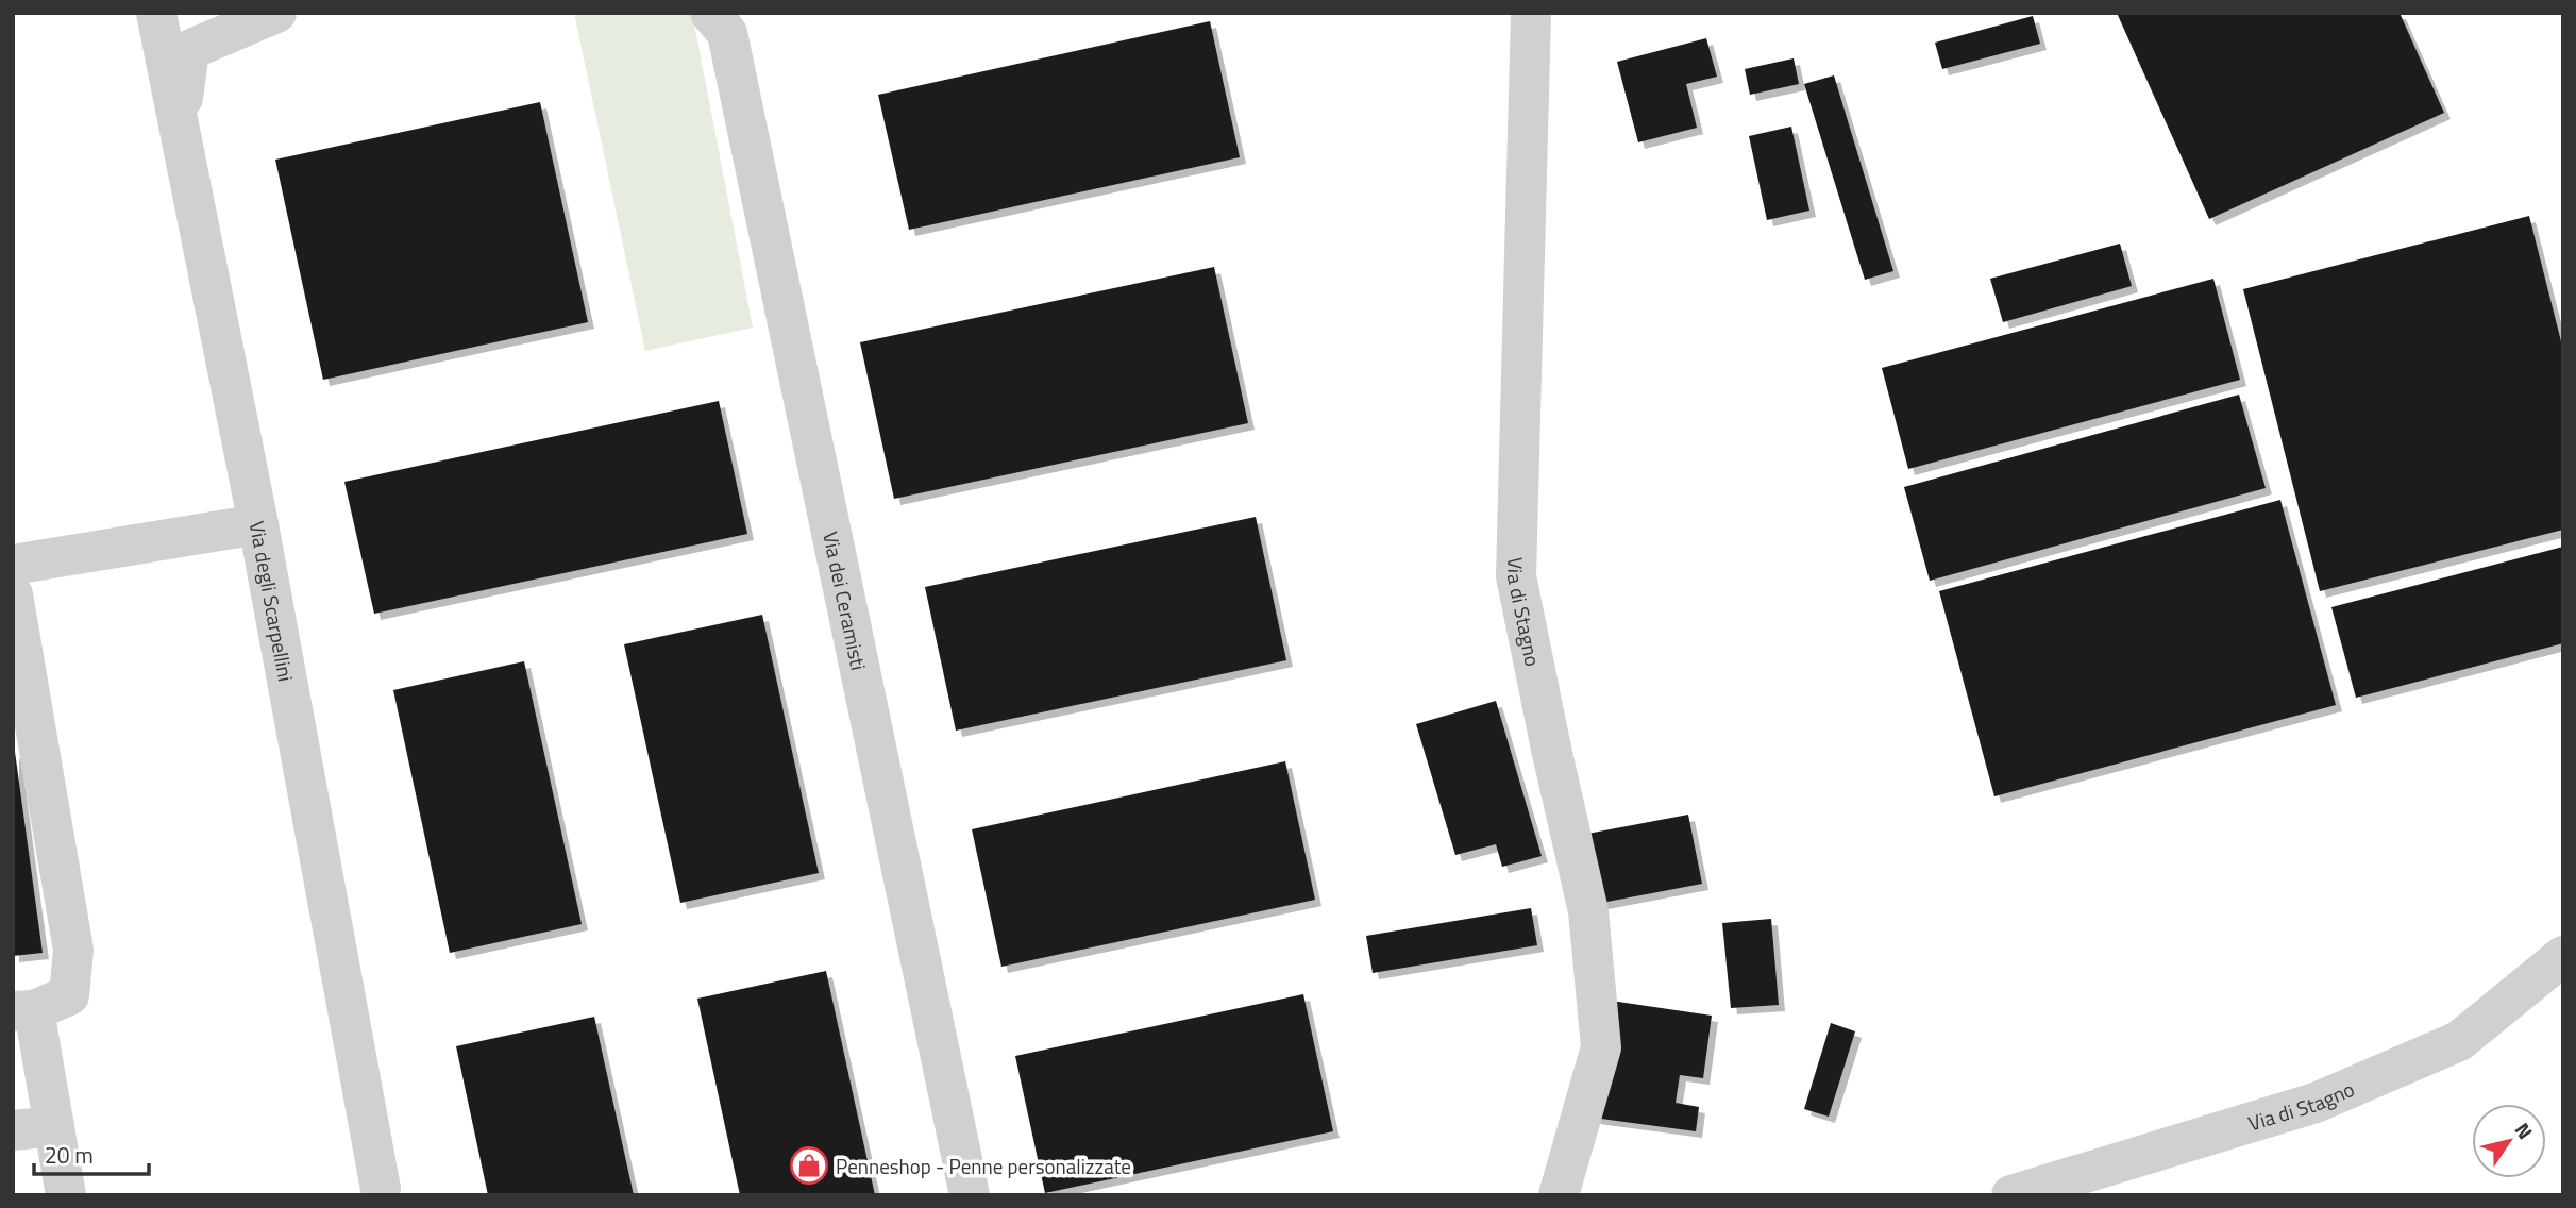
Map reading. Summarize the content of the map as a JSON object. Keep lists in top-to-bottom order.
{
  "streets": {
    "street": ["Via degli Scarpellini", "Via dei Ceramisti", "Via di Stagno"]
  },
  "places": {
    "shop": ["Penneshop - Penne personalizzate"]
  },
  "scale_bar": "20 m",
  "north": "top right"
}
